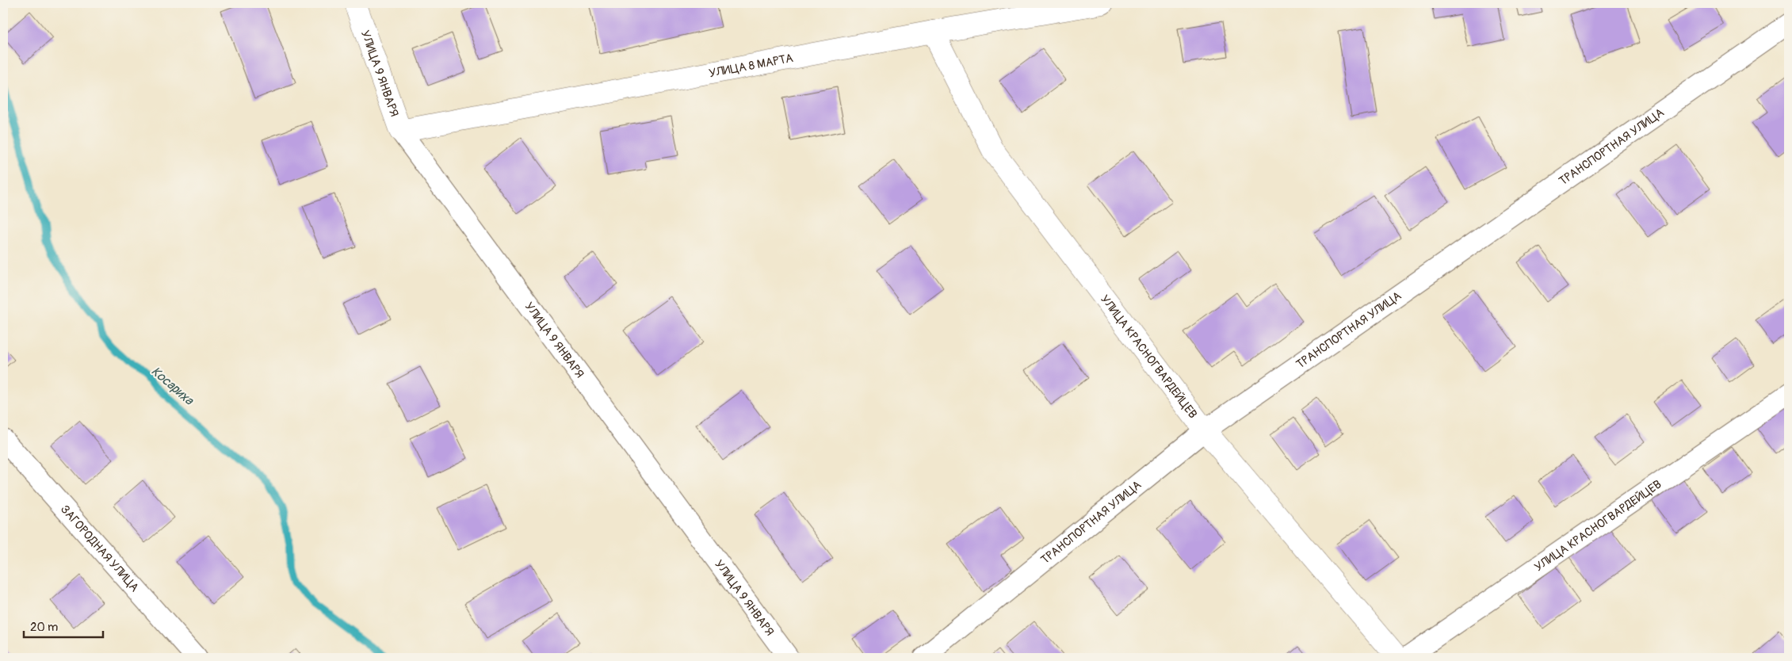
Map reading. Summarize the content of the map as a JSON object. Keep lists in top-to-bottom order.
{
  "streets": {
    "street": [
      "УЛИЦА 8 МАРТА",
      "УЛИЦА 9 ЯНВАРЯ",
      "ТРАНСПОРТНАЯ УЛИЦА",
      "УЛИЦА КРАСНОГВАРДЕЙЦЕВ",
      "ЗАГОРОДНАЯ УЛИЦА"
    ]
  },
  "crossings": [
    ["УЛИЦА 8 МАРТА", "УЛИЦА 9 ЯНВАРЯ"],
    ["УЛИЦА 8 МАРТА", "УЛИЦА КРАСНОГВАРДЕЙЦЕВ"],
    ["ТРАНСПОРТНАЯ УЛИЦА", "УЛИЦА КРАСНОГВАРДЕЙЦЕВ"]
  ],
  "water": ["Косариха"],
  "scale_bar": "20 m"
}
